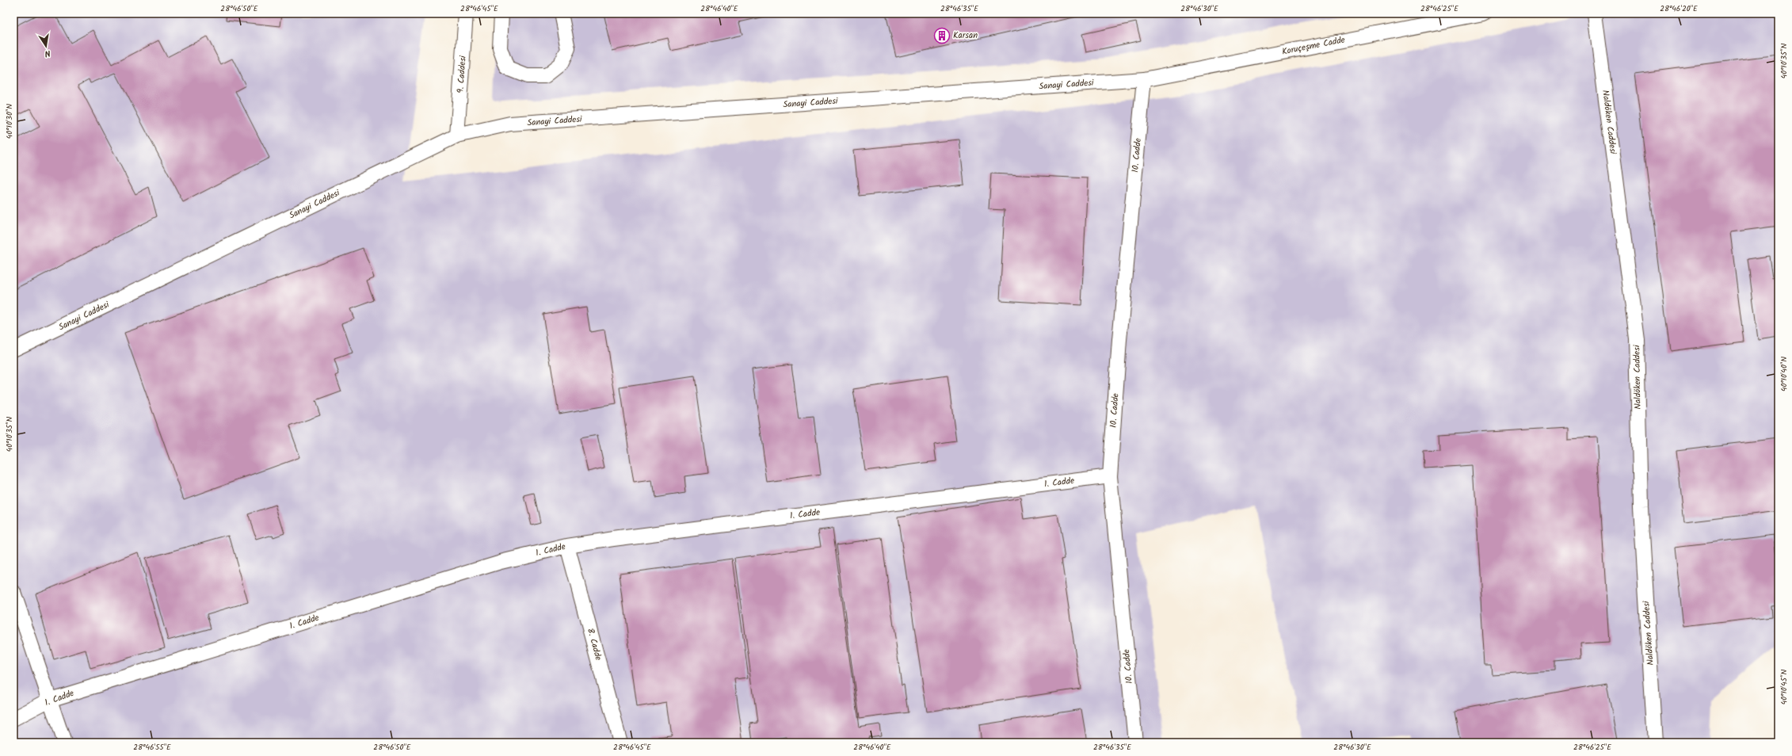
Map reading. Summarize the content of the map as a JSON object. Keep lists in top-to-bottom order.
{
  "streets": {
    "street": [
      "Koruçeşme Cadde",
      "9. Caddesi",
      "Sanayi Caddesi",
      "Naldöken Caddesi",
      "10. Cadde",
      "1. Cadde",
      "8. Cadde"
    ]
  },
  "crossings": [
    ["Koruçeşme Cadde", "Sanayi Caddesi"],
    ["Koruçeşme Cadde", "10. Cadde"],
    ["9. Caddesi", "Sanayi Caddesi"],
    ["Sanayi Caddesi", "10. Cadde"],
    ["10. Cadde", "1. Cadde"],
    ["1. Cadde", "8. Cadde"]
  ],
  "places": {
    "building": ["Karsan"]
  },
  "north": "bottom",
  "coordinates": [
    "28°46'50\"E",
    "28°46'45\"E",
    "28°46'40\"E",
    "28°46'35\"E",
    "28°46'30\"E",
    "28°46'25\"E",
    "28°46'20\"E",
    "40°10'35\"N",
    "40°10'30\"N",
    "40°10'40\"N",
    "40°10'45\"N",
    "28°46'55\"E"
  ]
}
